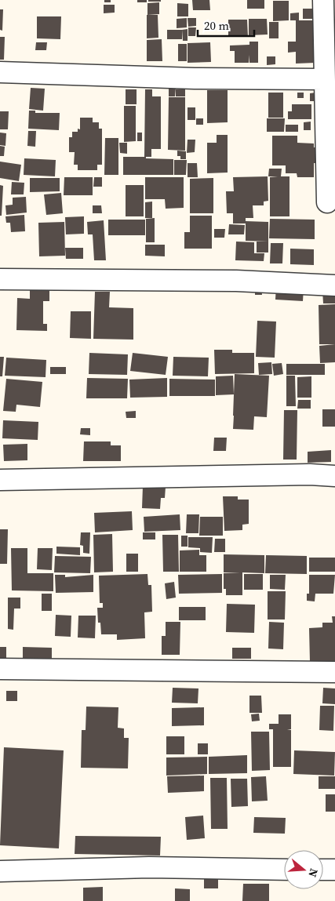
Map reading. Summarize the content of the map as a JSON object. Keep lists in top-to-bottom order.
{
  "scale_bar": "20 m",
  "north": "right"
}
